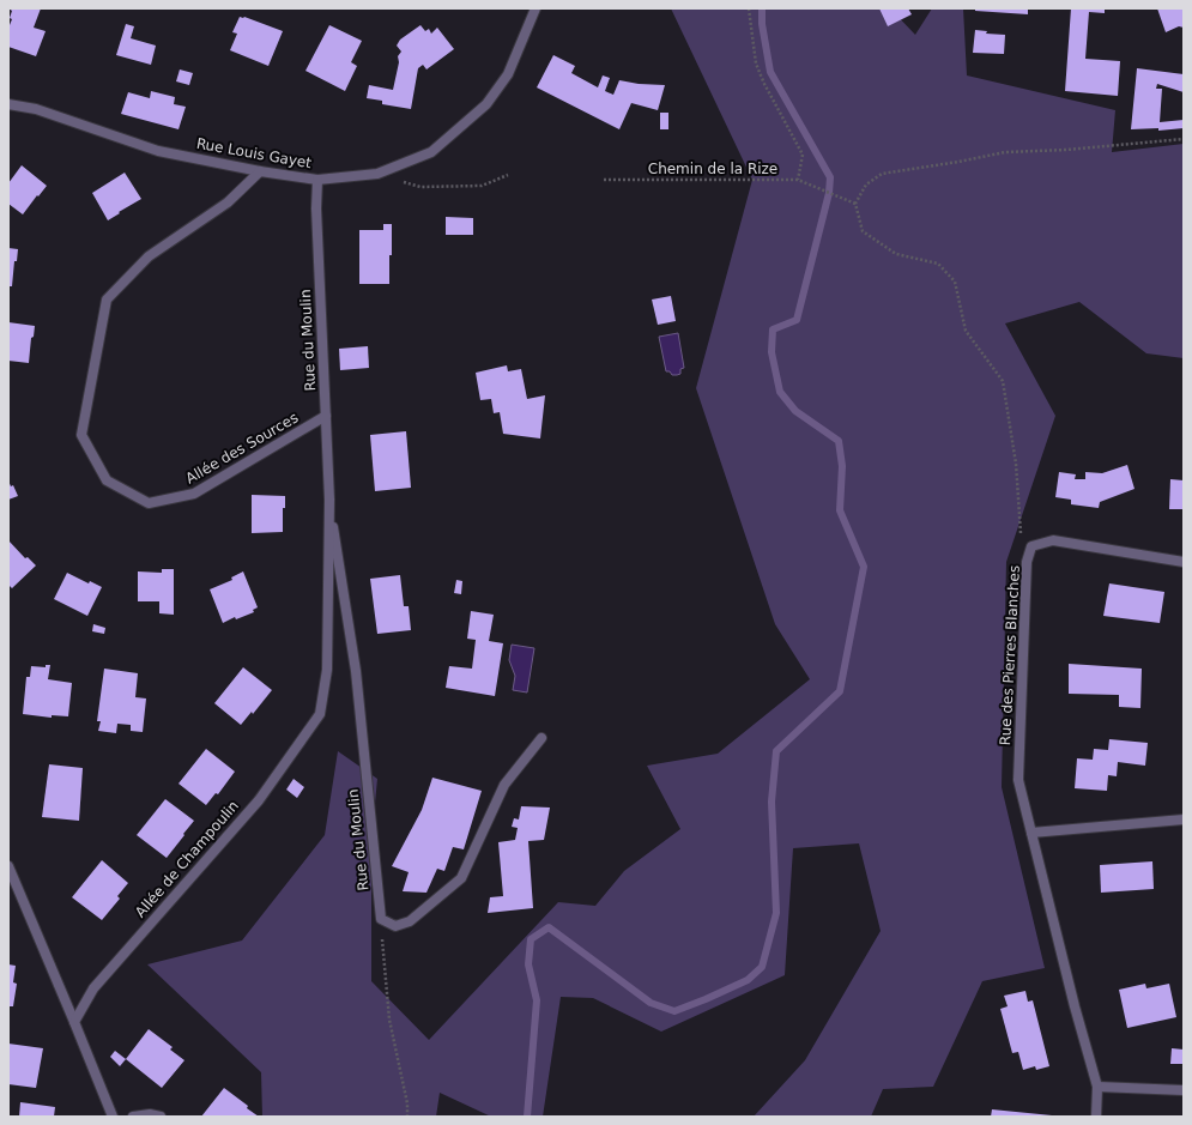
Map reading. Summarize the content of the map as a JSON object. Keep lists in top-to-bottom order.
{
  "streets": {
    "street": [
      "Rue Louis Gayet",
      "Rue du Moulin",
      "Allée des Sources",
      "Rue des Pierres Blanches",
      "Allée de Champoulin"
    ],
    "path": ["Chemin de la Rize"]
  },
  "crossings": [
    ["Rue Louis Gayet", "Rue du Moulin"],
    ["Rue Louis Gayet", "Allée des Sources"],
    ["Rue du Moulin", "Allée des Sources"],
    ["Rue du Moulin", "Allée de Champoulin"]
  ]
}
